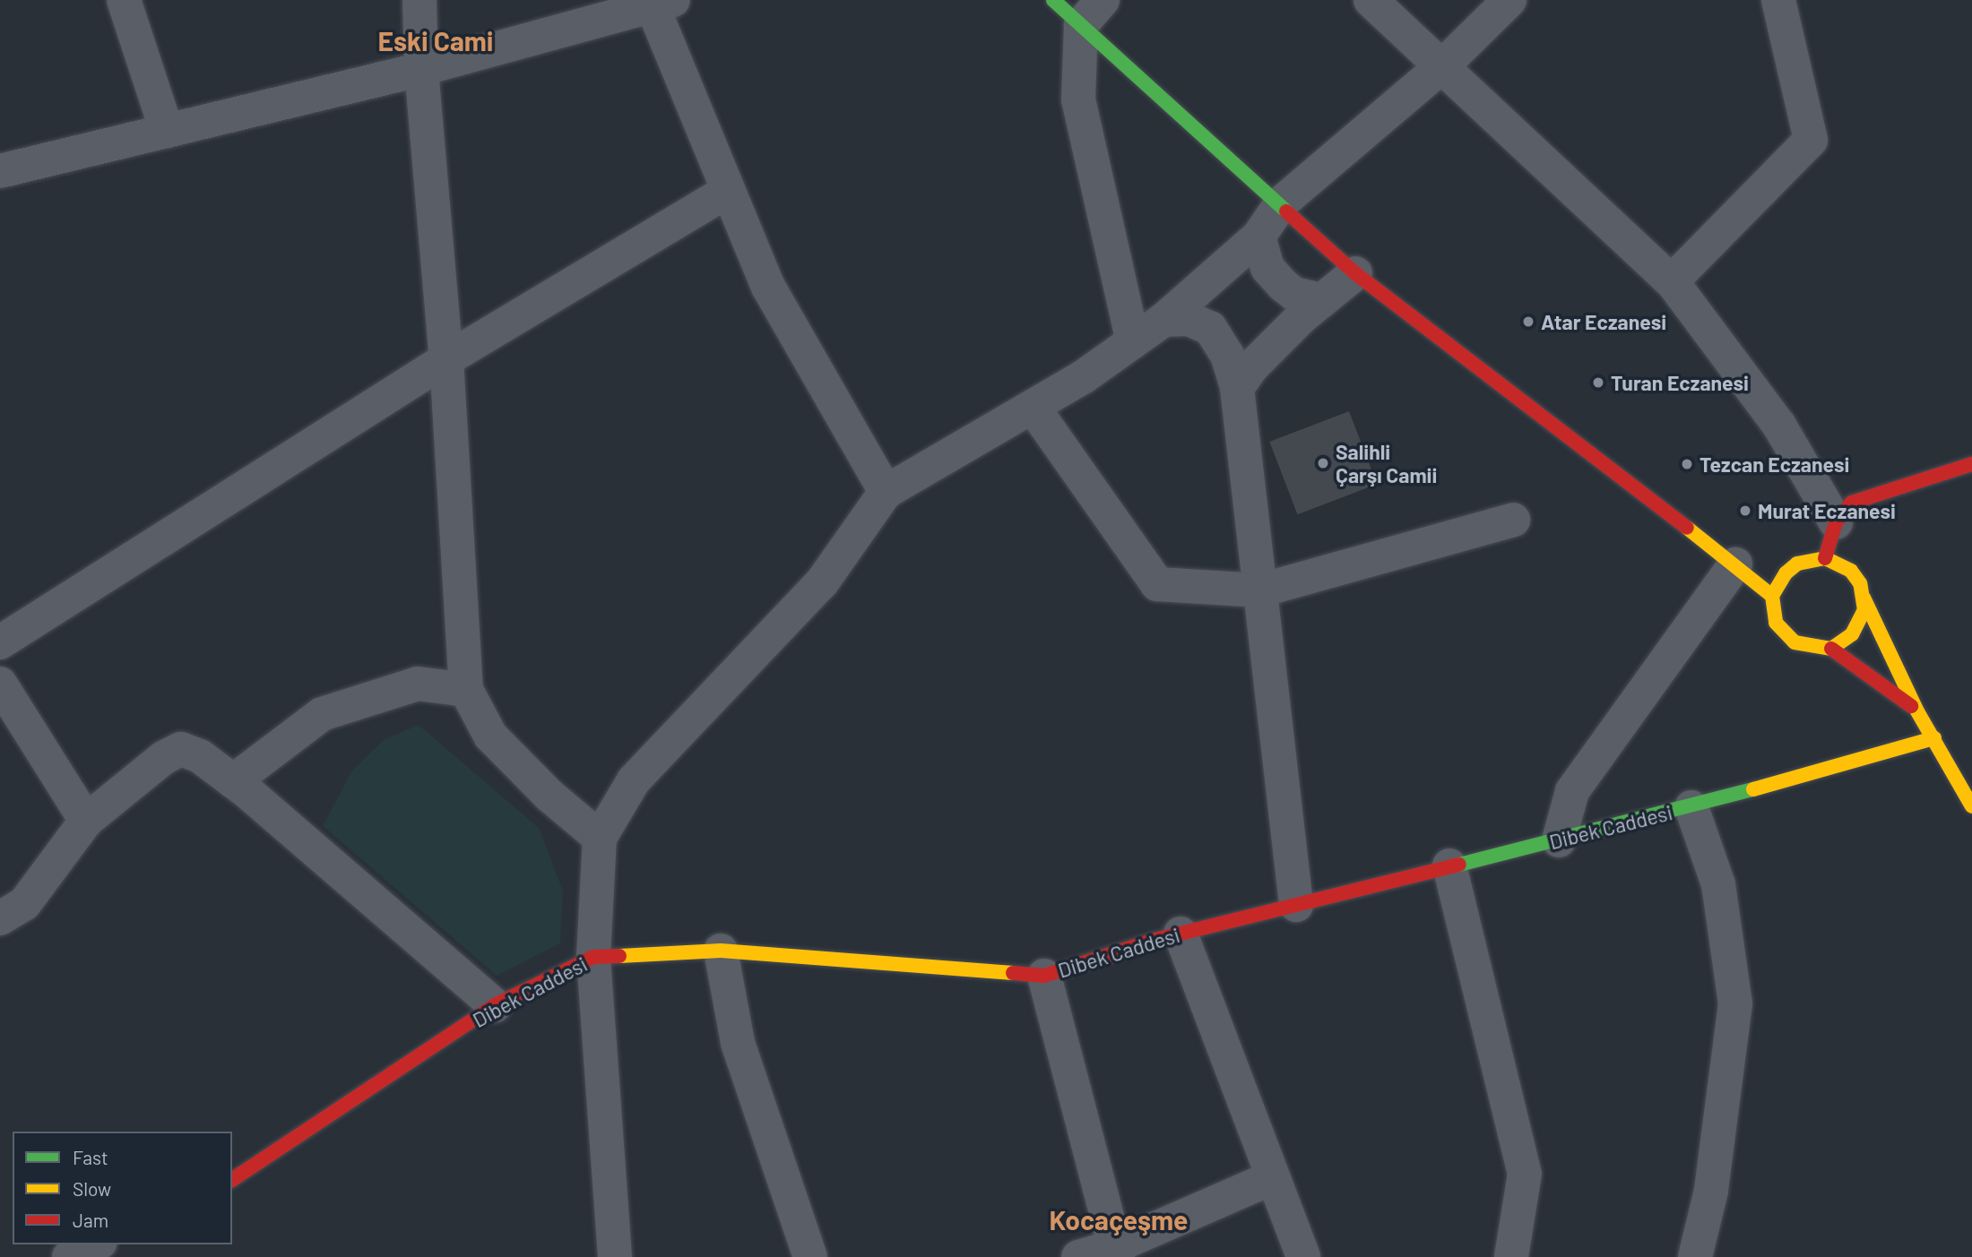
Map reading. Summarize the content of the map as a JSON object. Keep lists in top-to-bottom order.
{
  "streets": {
    "street": ["Dibek Caddesi"]
  },
  "districts": ["Eski Cami", "Kocaçeşme"],
  "places": [
    "Atar Eczanesi",
    "Turan Eczanesi",
    "Salihli Çarşı Camii",
    "Tezcan Eczanesi",
    "Murat Eczanesi"
  ],
  "legend": ["Fast", "Slow", "Jam"]
}
